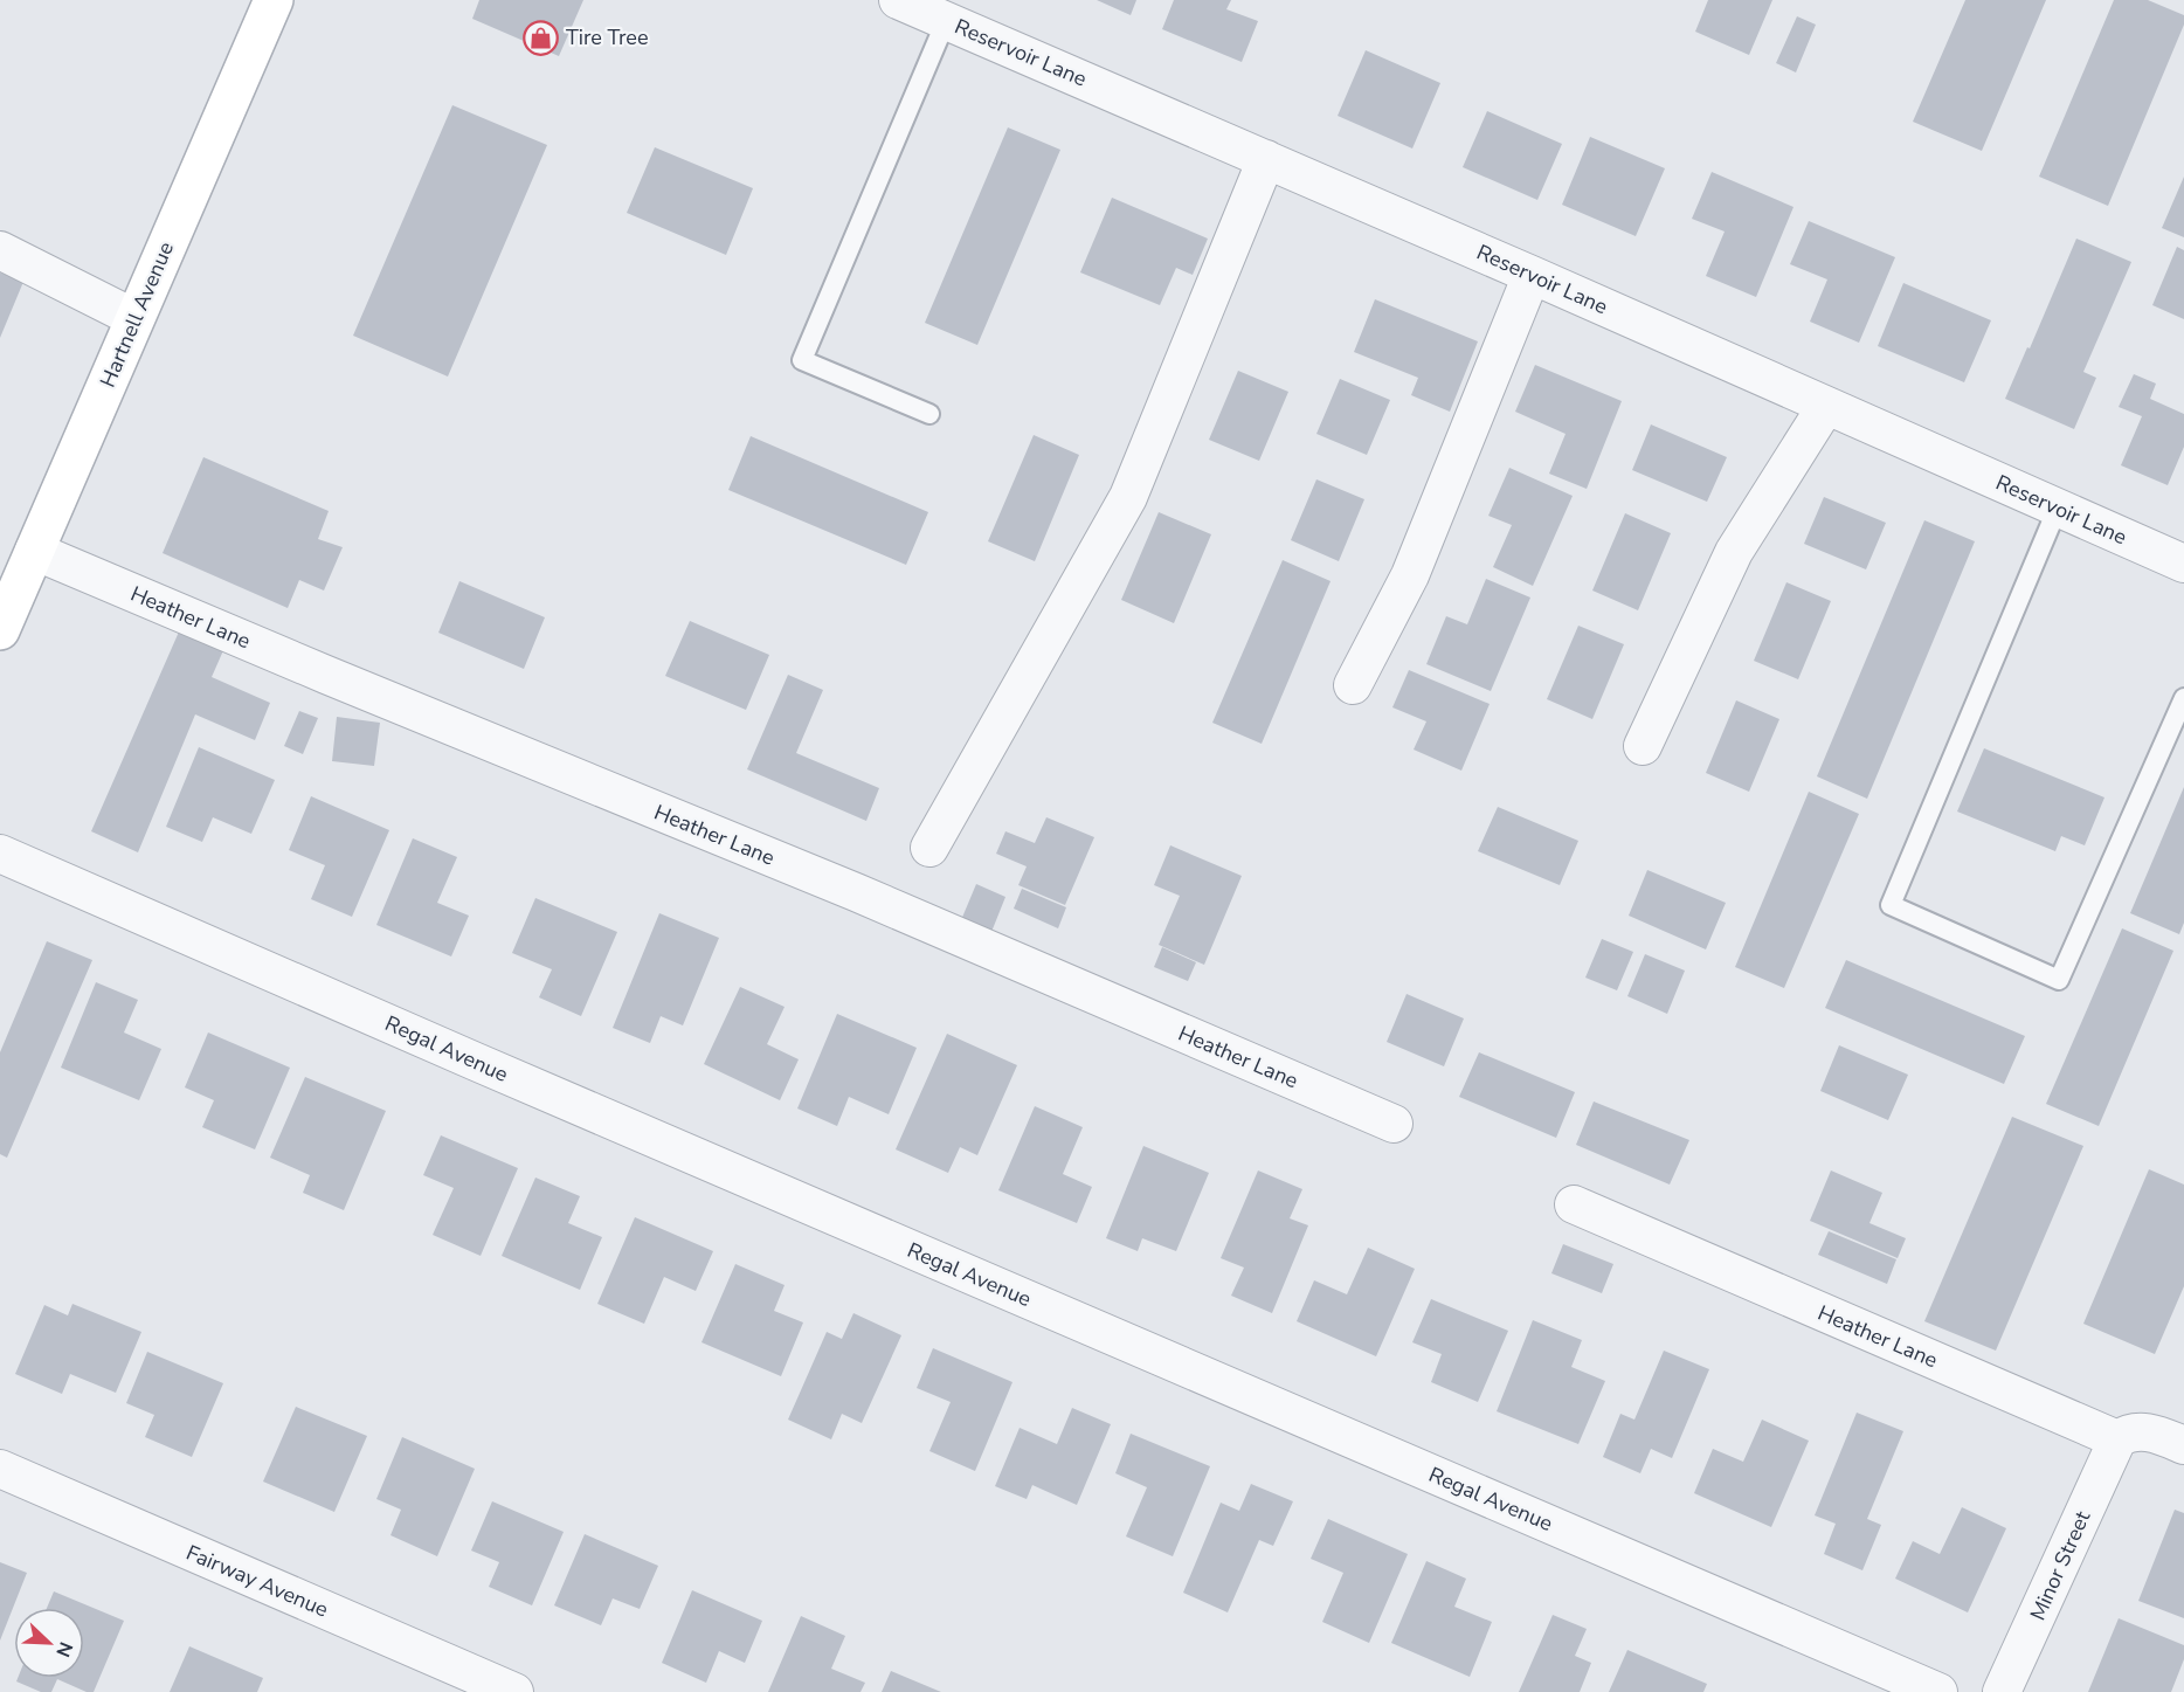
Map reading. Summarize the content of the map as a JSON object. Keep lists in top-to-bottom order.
{
  "streets": {
    "main road": ["Hartnell Avenue"],
    "street": [
      "Reservoir Lane",
      "Heather Lane",
      "Regal Avenue",
      "Minor Street",
      "Fairway Avenue"
    ]
  },
  "crossings": [
    ["Hartnell Avenue", "Heather Lane"],
    ["Heather Lane", "Minor Street"]
  ],
  "places": {
    "shop": ["Tire Tree"]
  },
  "north": "bottom right"
}
